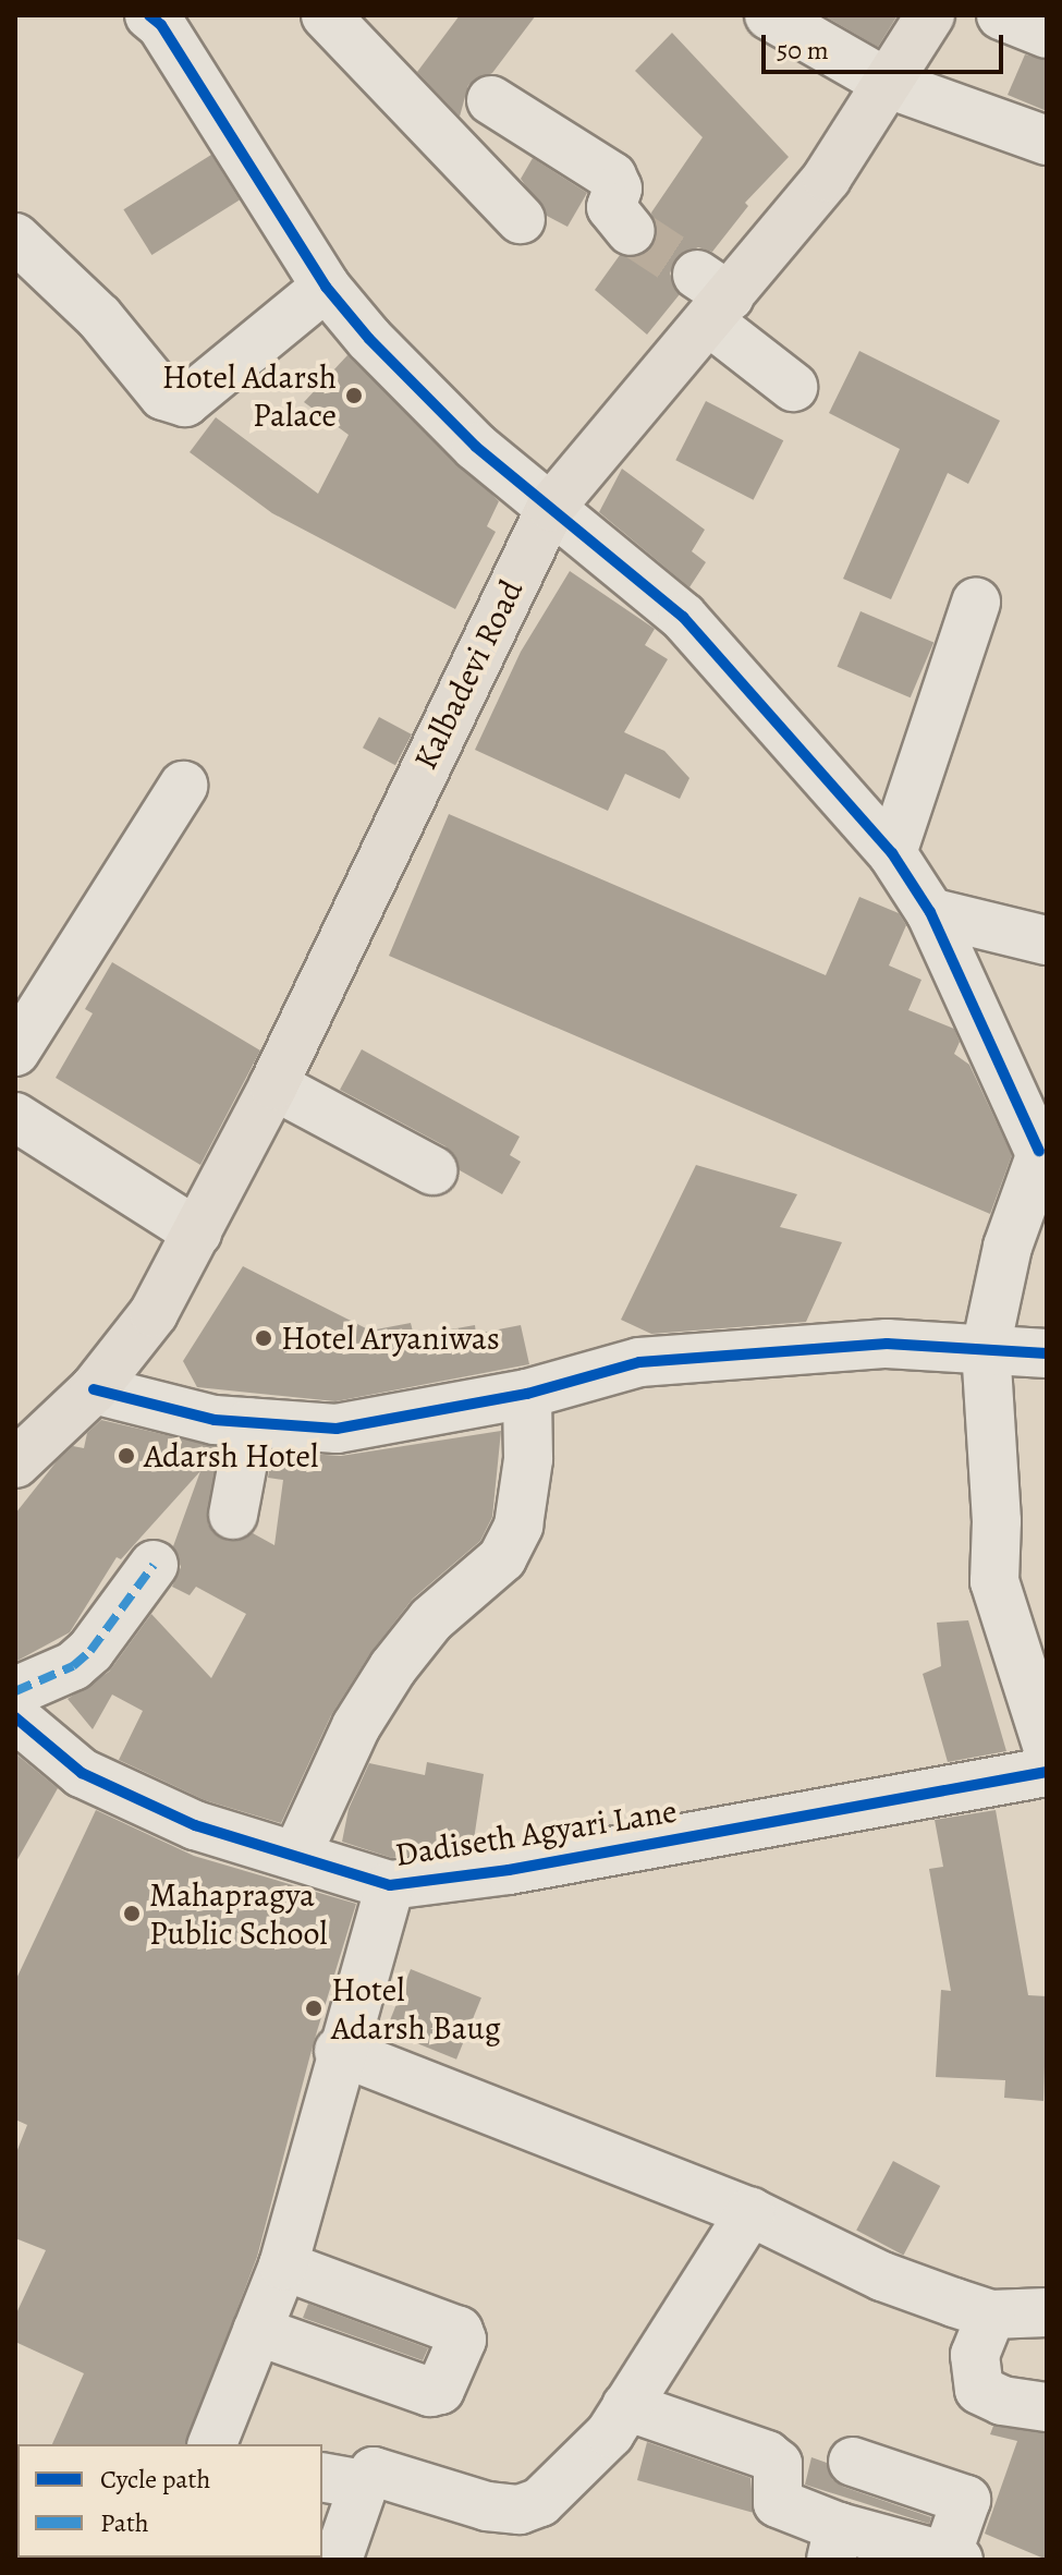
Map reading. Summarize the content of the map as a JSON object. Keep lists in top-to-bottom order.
{
  "streets": {
    "main road": ["Kalbadevi Road"],
    "street": ["Dadiseth Agyari Lane"]
  },
  "places": [
    "Hotel Adarsh Palace",
    "Hotel Aryaniwas",
    "Adarsh Hotel",
    "Mahapragya Public School",
    "Hotel Adarsh Baug"
  ],
  "legend": ["Cycle path", "Path"],
  "scale_bar": "50 m"
}
